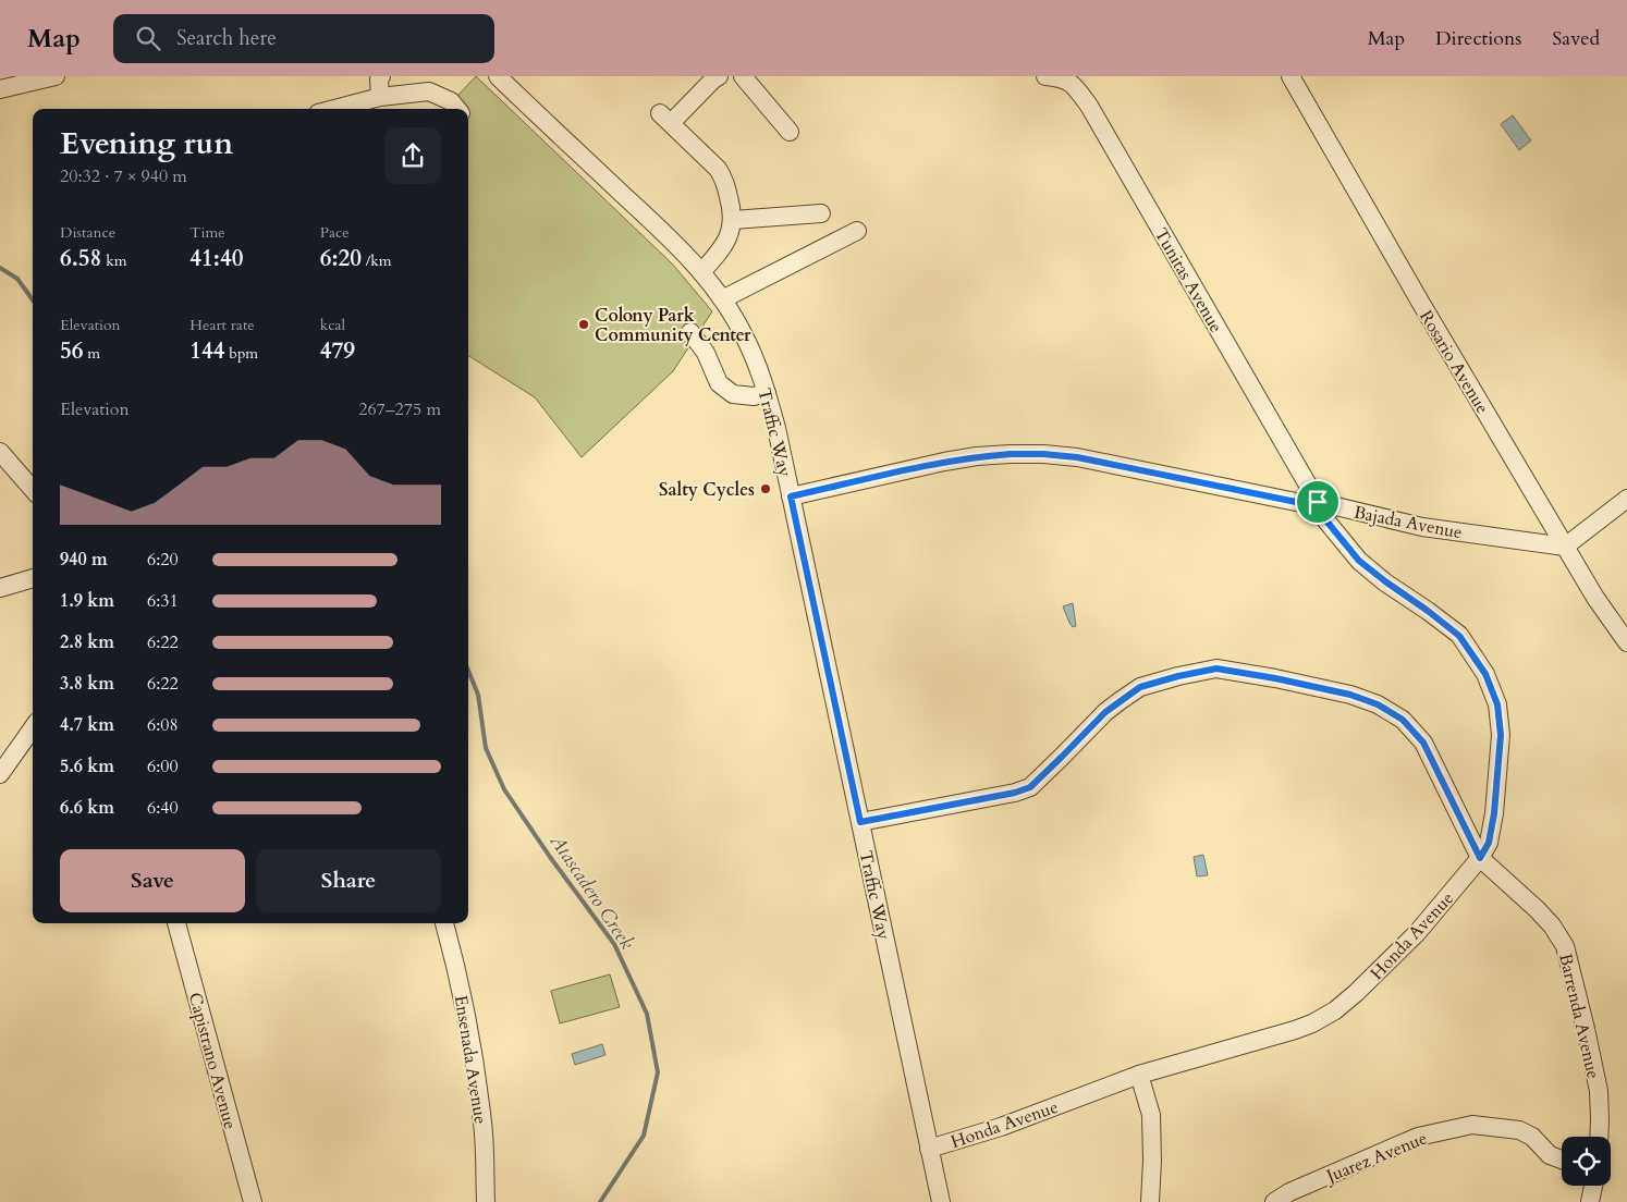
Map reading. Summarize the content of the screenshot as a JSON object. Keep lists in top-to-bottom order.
{
  "streets": {
    "street": [
      "Tunitas Avenue",
      "Rosario Avenue",
      "Traffic Way",
      "Bajada Avenue",
      "Honda Avenue",
      "Barrenda Avenue",
      "Ensenada Avenue",
      "Capistrano Avenue",
      "Juarez Avenue"
    ]
  },
  "crossings": [
    ["Tunitas Avenue", "Bajada Avenue"],
    ["Tunitas Avenue", "Honda Avenue"],
    ["Rosario Avenue", "Bajada Avenue"],
    ["Traffic Way", "Bajada Avenue"],
    ["Traffic Way", "Honda Avenue"],
    ["Traffic Way", "Barrenda Avenue"],
    ["Bajada Avenue", "Honda Avenue"],
    ["Honda Avenue", "Barrenda Avenue"]
  ],
  "water": ["Atascadero Creek"],
  "places": ["Colony Park Community Center", "Salty Cycles"],
  "page": {
    "header": "Map",
    "search": "Search here",
    "nav": ["Map", "Directions", "Saved"],
    "heading": ["Evening run", "20:32 · 7 × 940 m"],
    "stats": [
      ["Distance", "6.58 km"],
      ["Time", "41:40"],
      ["Pace", "6:20 /km"],
      ["Elevation", "56 m"],
      ["Heart rate", "144 bpm"],
      ["kcal", "479"]
    ],
    "chart": ["Elevation", "267–275 m"],
    "list": [
      {
        "name": "940 m",
        "note": "6:20"
      },
      {
        "name": "1.9 km",
        "note": "6:31"
      },
      {
        "name": "2.8 km",
        "note": "6:22"
      },
      {
        "name": "3.8 km",
        "note": "6:22"
      },
      {
        "name": "4.7 km",
        "note": "6:08"
      },
      {
        "name": "5.6 km",
        "note": "6:00"
      },
      {
        "name": "6.6 km",
        "note": "6:40"
      }
    ],
    "buttons": ["Save", "Share"]
  }
}
